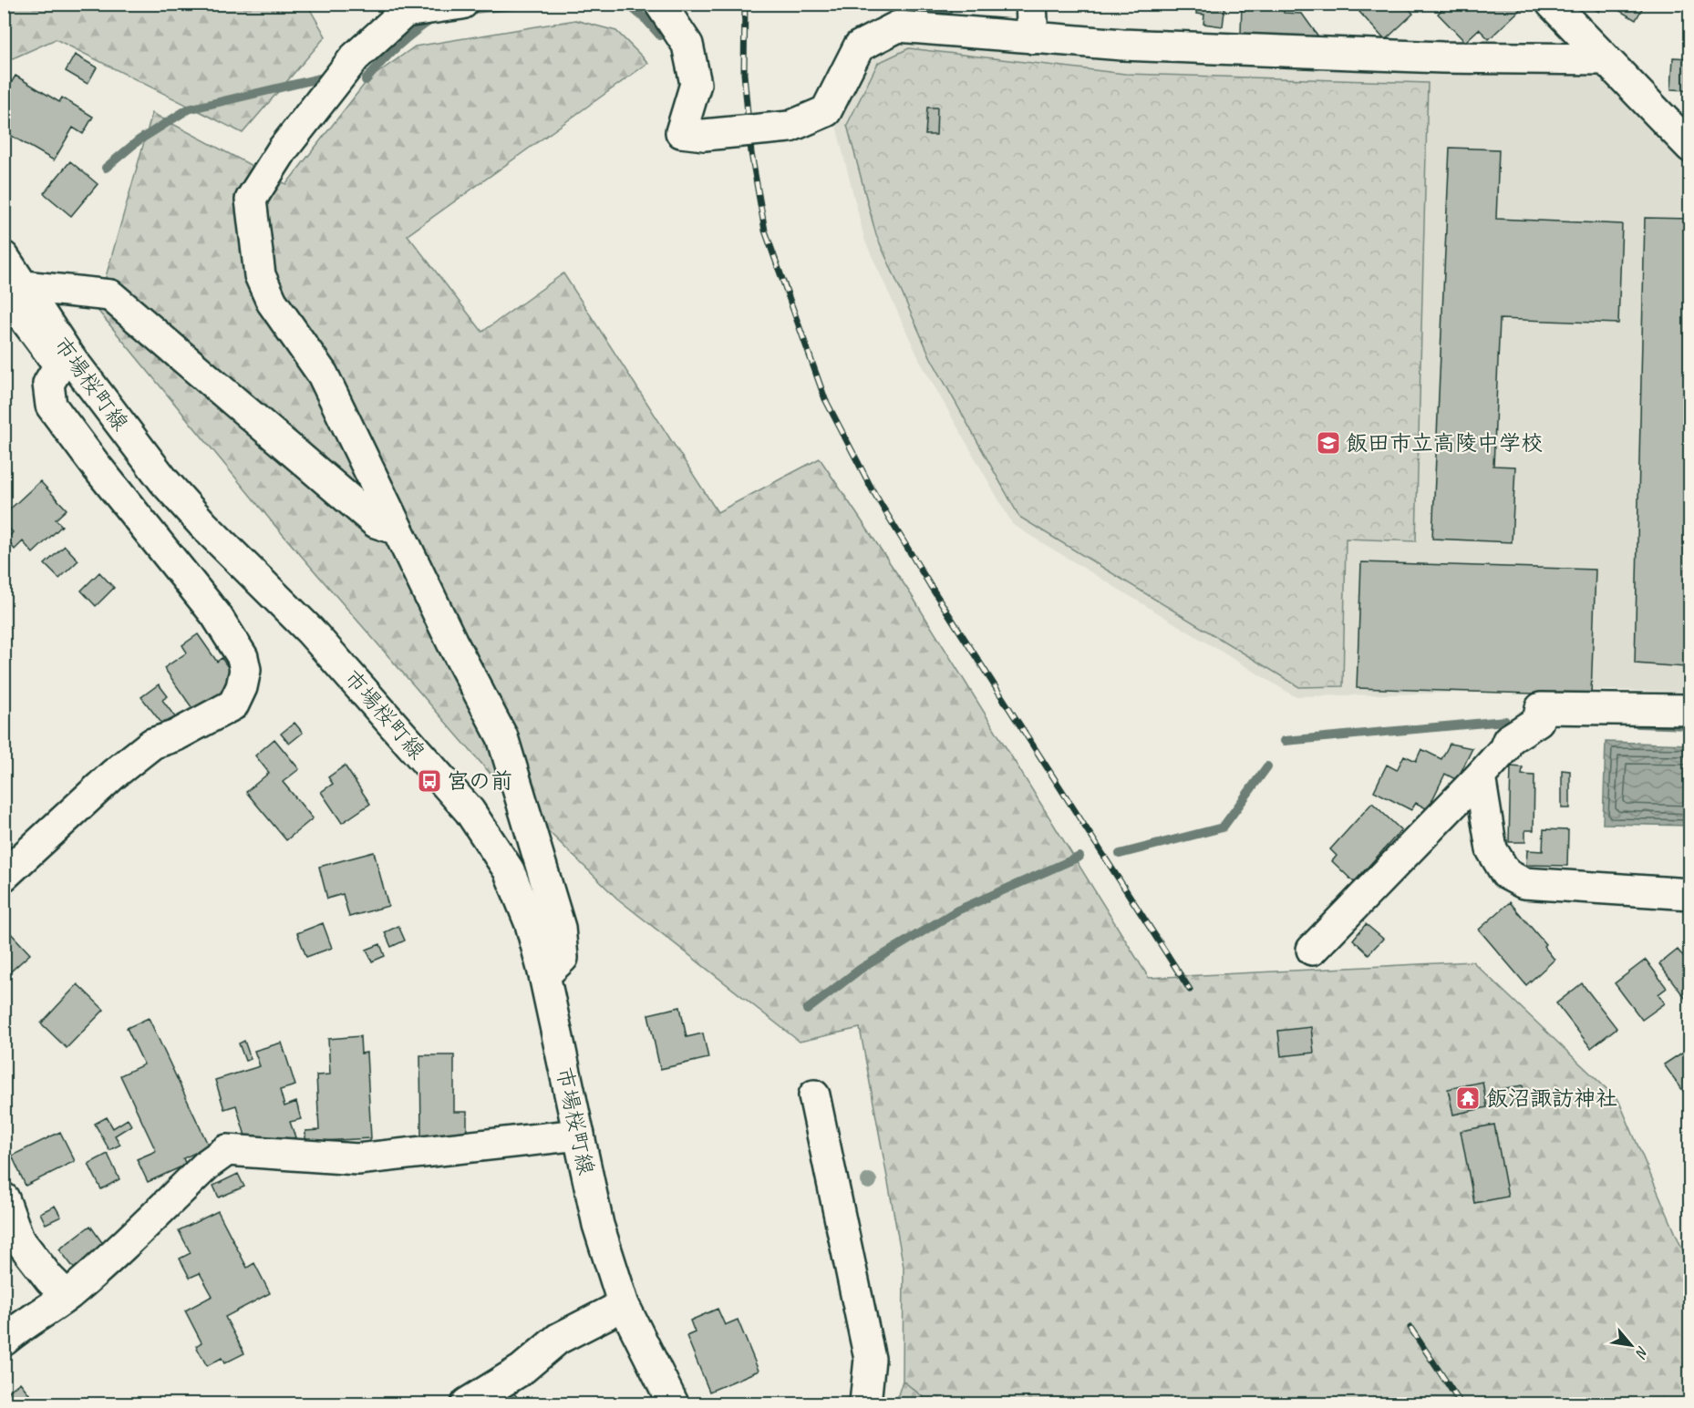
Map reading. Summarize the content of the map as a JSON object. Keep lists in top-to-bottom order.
{
  "streets": {
    "street": ["市場桜町線"]
  },
  "places": {
    "school or university": ["飯田市立高陵中学校"],
    "bus stop": ["宮の前"],
    "temple": ["飯沼諏訪神社"]
  },
  "north": "bottom right"
}
